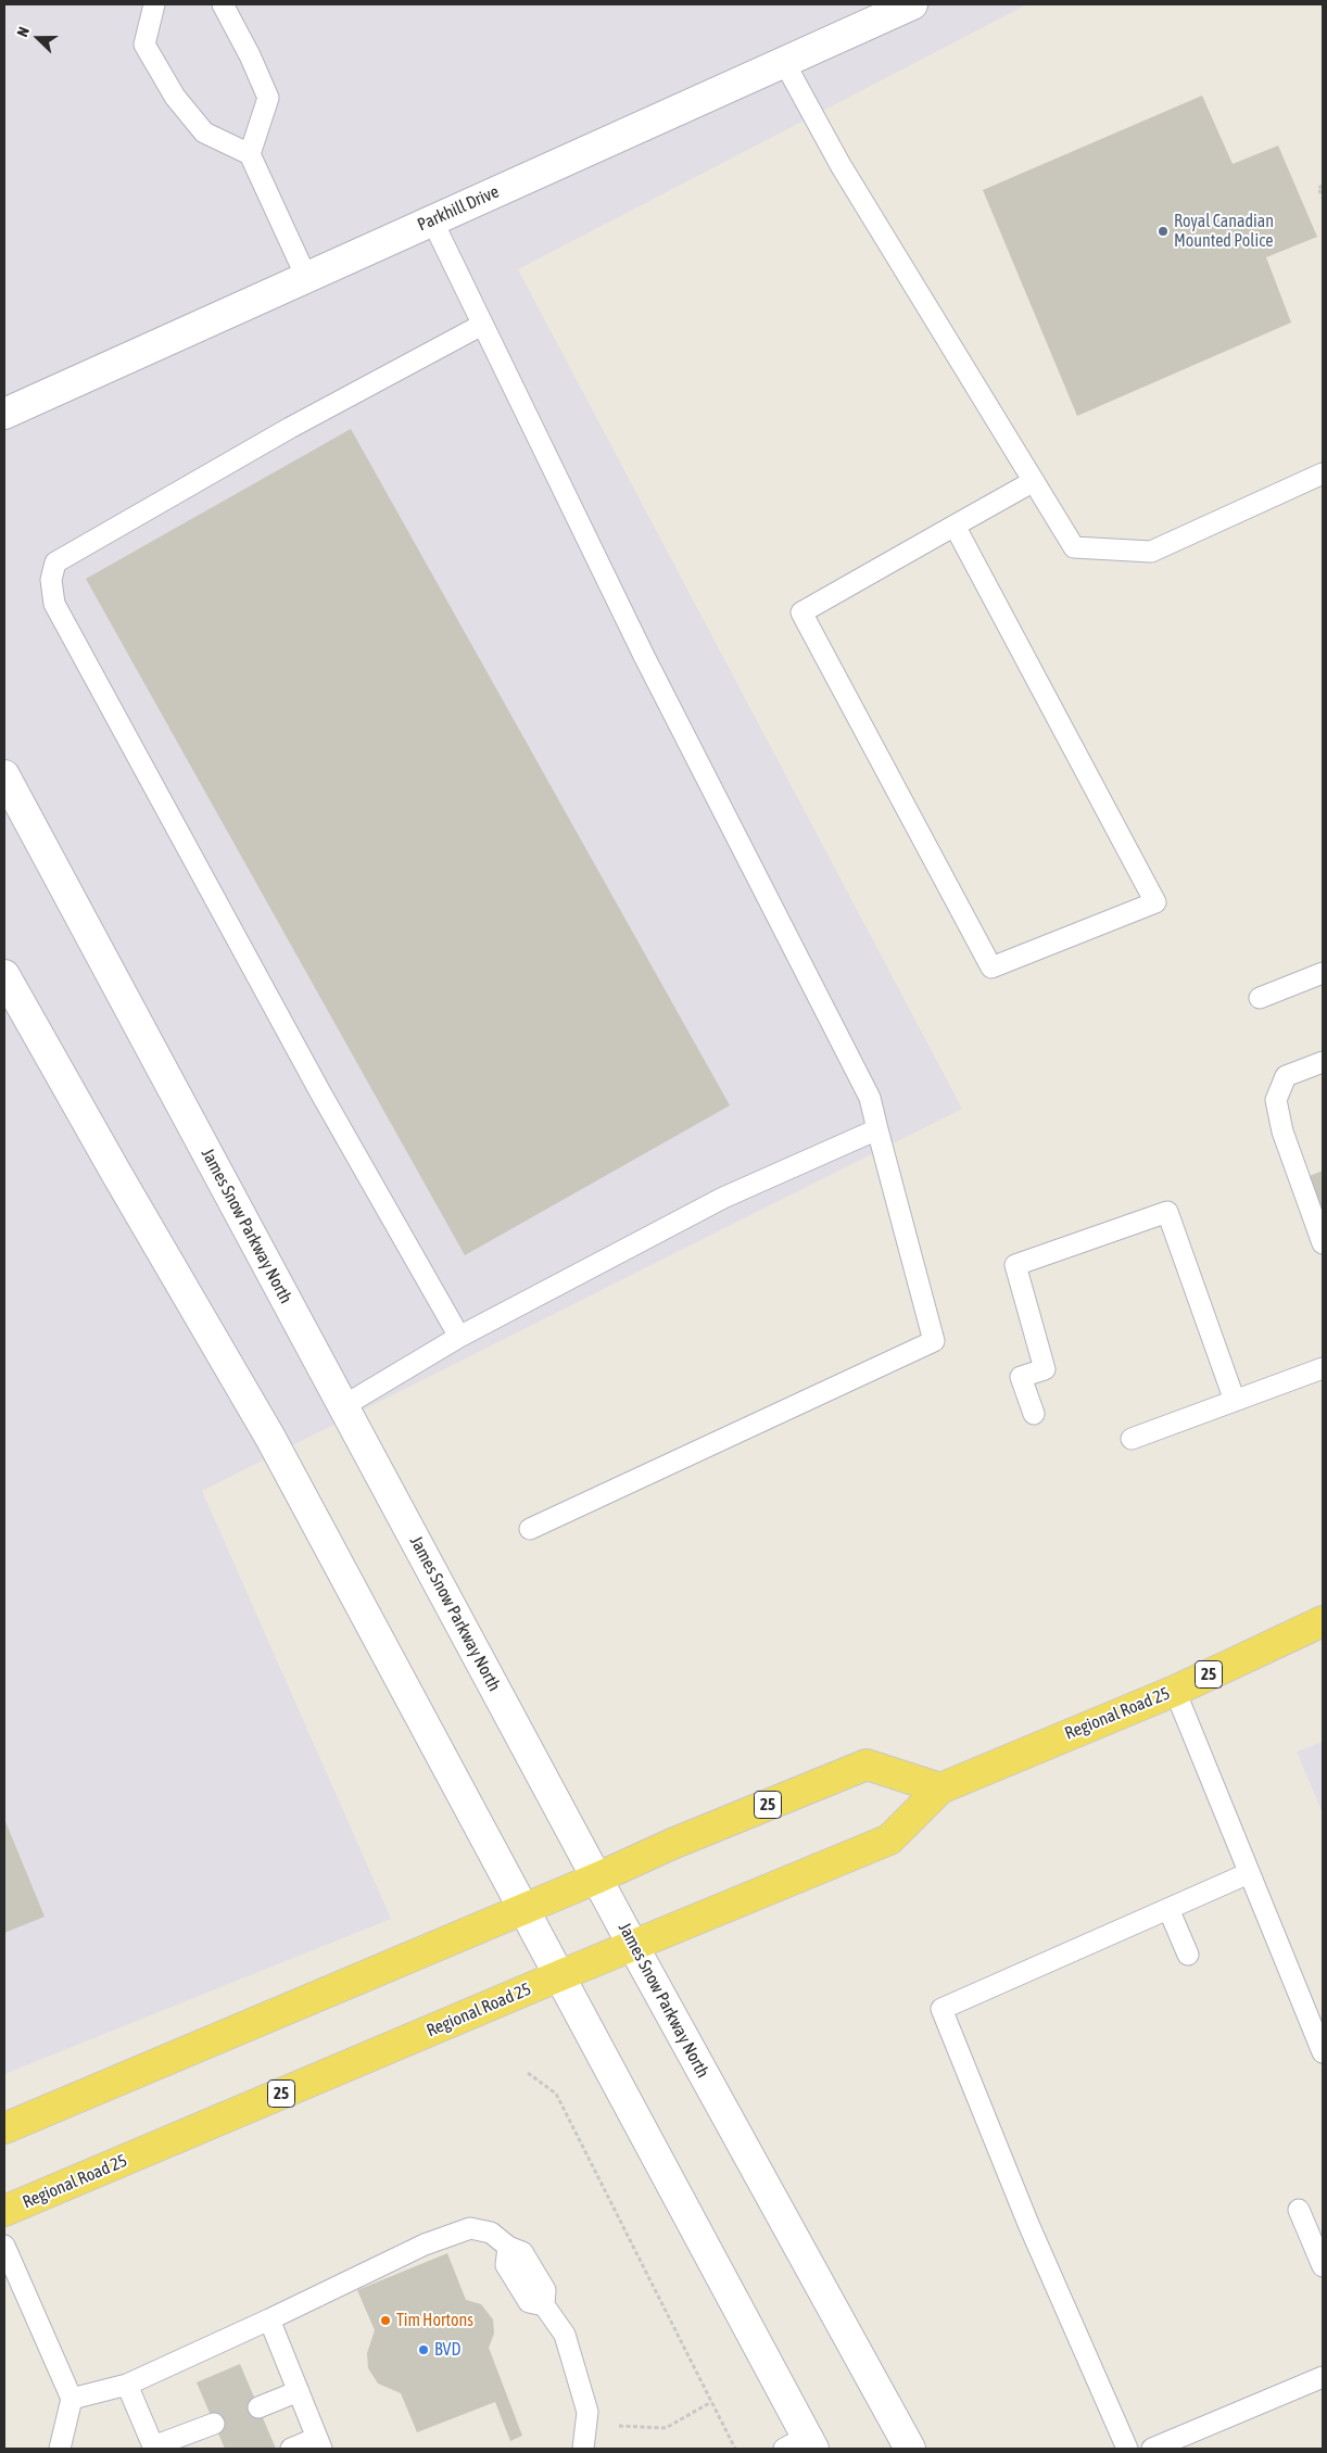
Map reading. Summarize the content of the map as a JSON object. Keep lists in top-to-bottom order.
{
  "streets": {
    "main road": [
      "Parkhill Drive",
      "James Snow Parkway North",
      "25",
      "Regional Road 25"
    ]
  },
  "crossings": [
    ["James Snow Parkway North", "25"],
    ["James Snow Parkway North", "Regional Road 25"],
    ["25", "Regional Road 25"]
  ],
  "places": ["Royal Canadian Mounted Police", "Tim Hortons", "BVD"],
  "north": "left"
}
